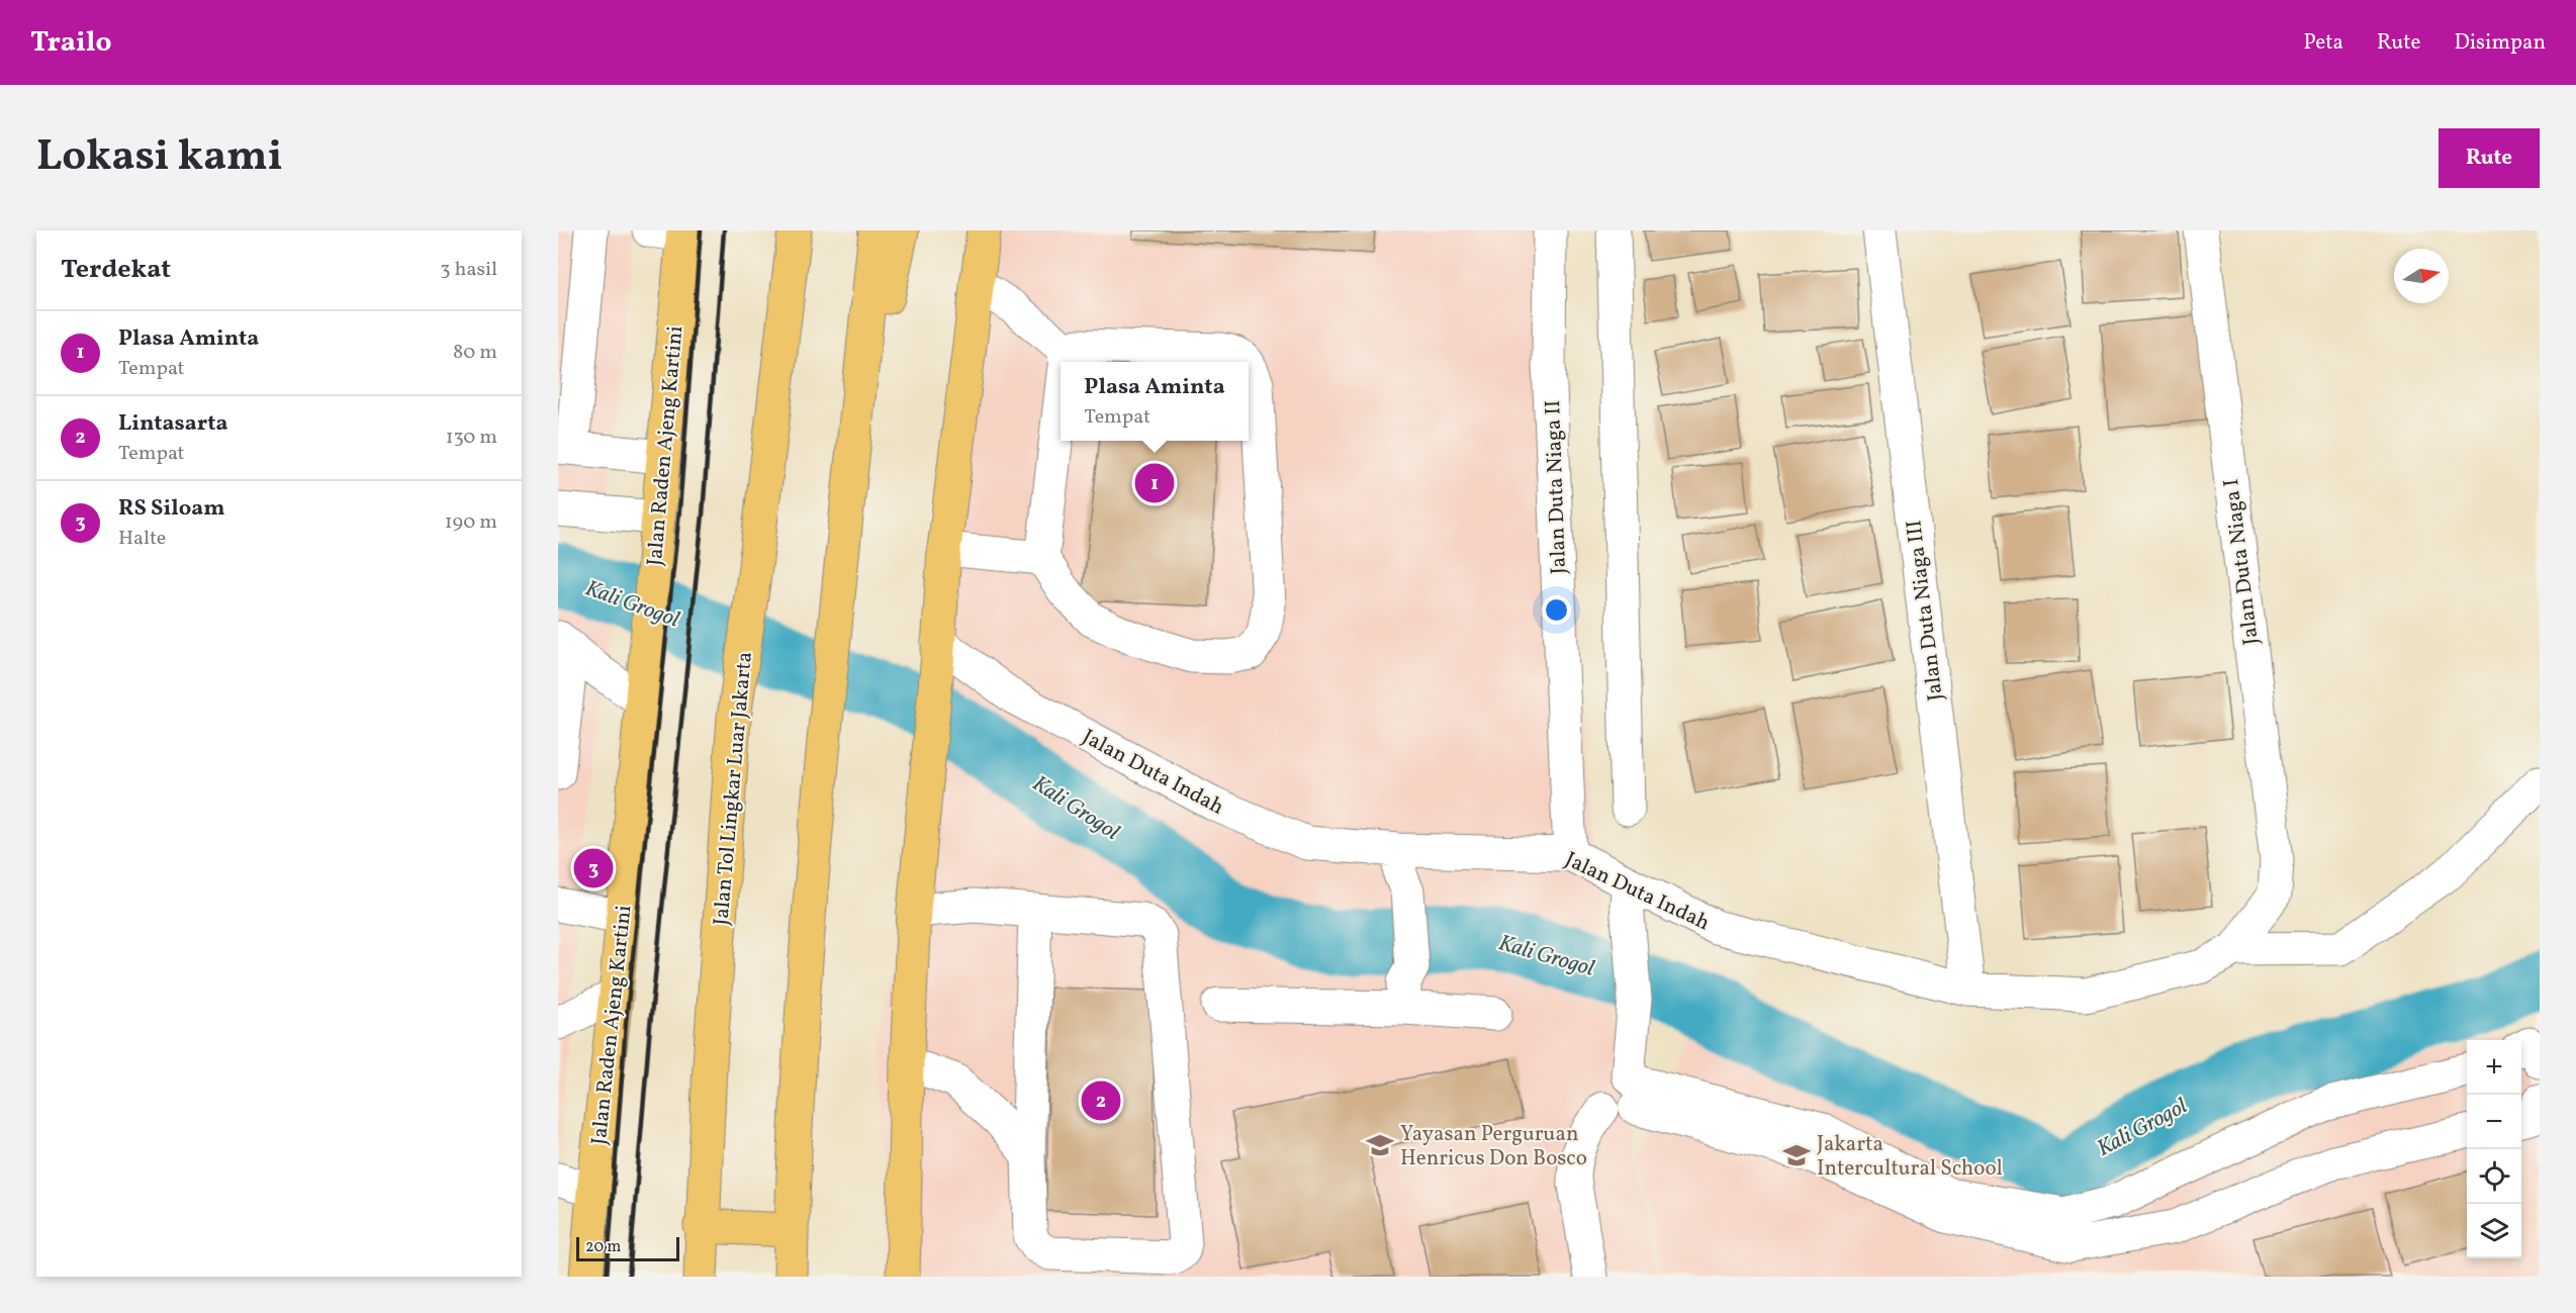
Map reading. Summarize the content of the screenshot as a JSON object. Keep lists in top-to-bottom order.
{
  "streets": {
    "highway": ["Jalan Raden Ajeng Kartini", "Jalan Tol Lingkar Luar Jakarta"],
    "street": [
      "Jalan Duta Niaga II",
      "Jalan Duta Niaga I",
      "Jalan Duta Niaga III",
      "Jalan Duta Indah"
    ]
  },
  "crossings": [
    ["Jalan Duta Niaga II", "Jalan Duta Indah"],
    ["Jalan Duta Niaga I", "Jalan Duta Indah"],
    ["Jalan Duta Niaga III", "Jalan Duta Indah"]
  ],
  "water": ["Kali Grogol"],
  "places": {
    "school or university": ["Yayasan Perguruan Henricus Don Bosco", "Jakarta Intercultural School"]
  },
  "scale_bar": "20 m",
  "north": "right",
  "page": {
    "header": "Trailo",
    "nav": ["Peta", "Rute", "Disimpan"],
    "title": "Lokasi kami",
    "buttons": "Rute",
    "heading": ["Terdekat", "3 hasil"],
    "list": [
      {
        "mark": "1",
        "name": "Plasa Aminta",
        "note": "Tempat",
        "value": "80 m"
      },
      {
        "mark": "2",
        "name": "Lintasarta",
        "note": "Tempat",
        "value": "130 m"
      },
      {
        "mark": "3",
        "name": "RS Siloam",
        "note": "Halte",
        "value": "190 m"
      }
    ],
    "popup": ["Plasa Aminta", "Tempat"],
    "pins": ["1", "3", "2"],
    "map_buttons": ["+", "−"],
    "scale": "20 m"
  }
}
